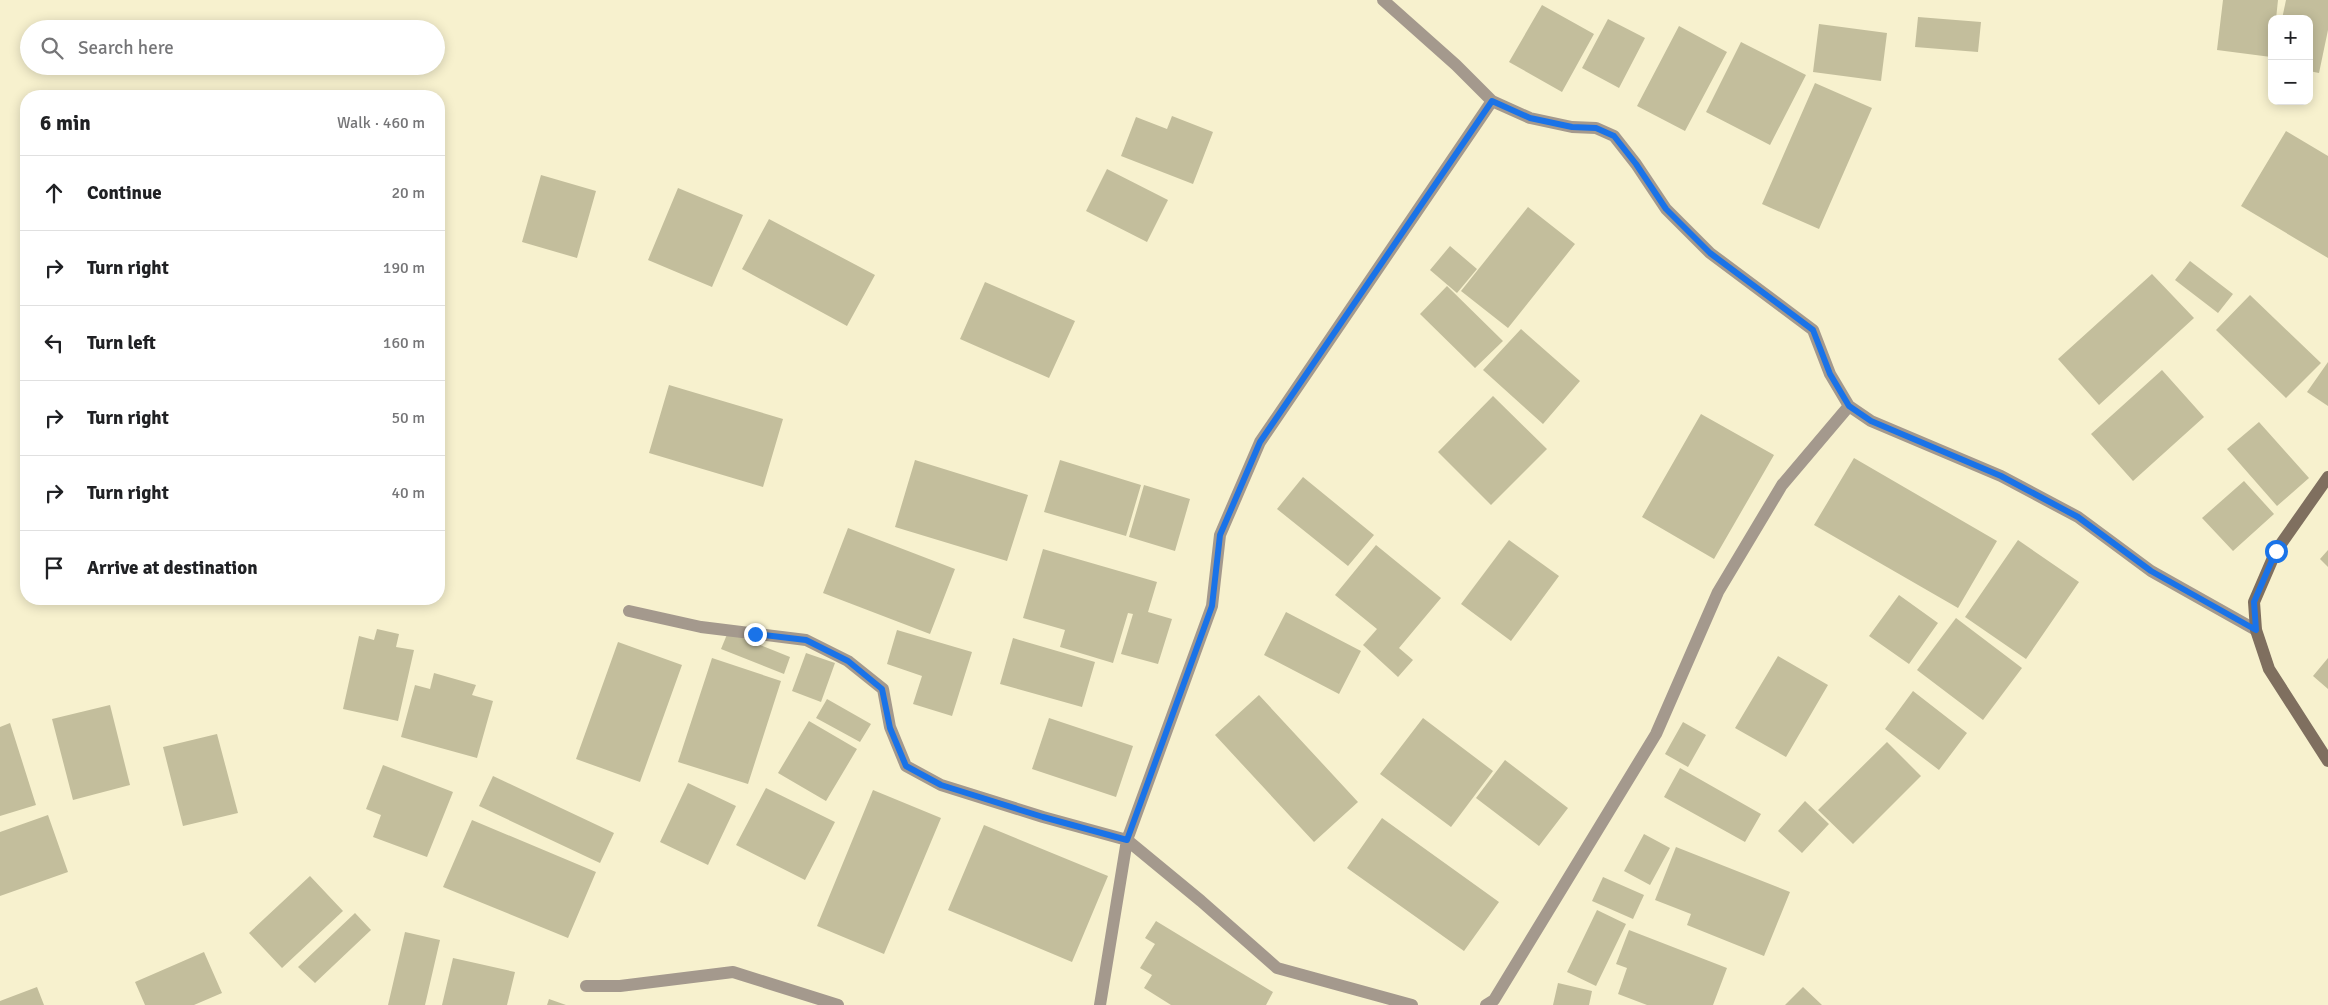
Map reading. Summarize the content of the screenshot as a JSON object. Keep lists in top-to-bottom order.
{
  "page": {
    "map_buttons": ["+", "−"],
    "search": "Search here",
    "heading": ["6 min", "Walk · 460 m"],
    "list": [
      ["Continue", "20 m"],
      ["Turn right", "190 m"],
      ["Turn left", "160 m"],
      ["Turn right", "50 m"],
      ["Turn right", "40 m"],
      "Arrive at destination"
    ]
  }
}
